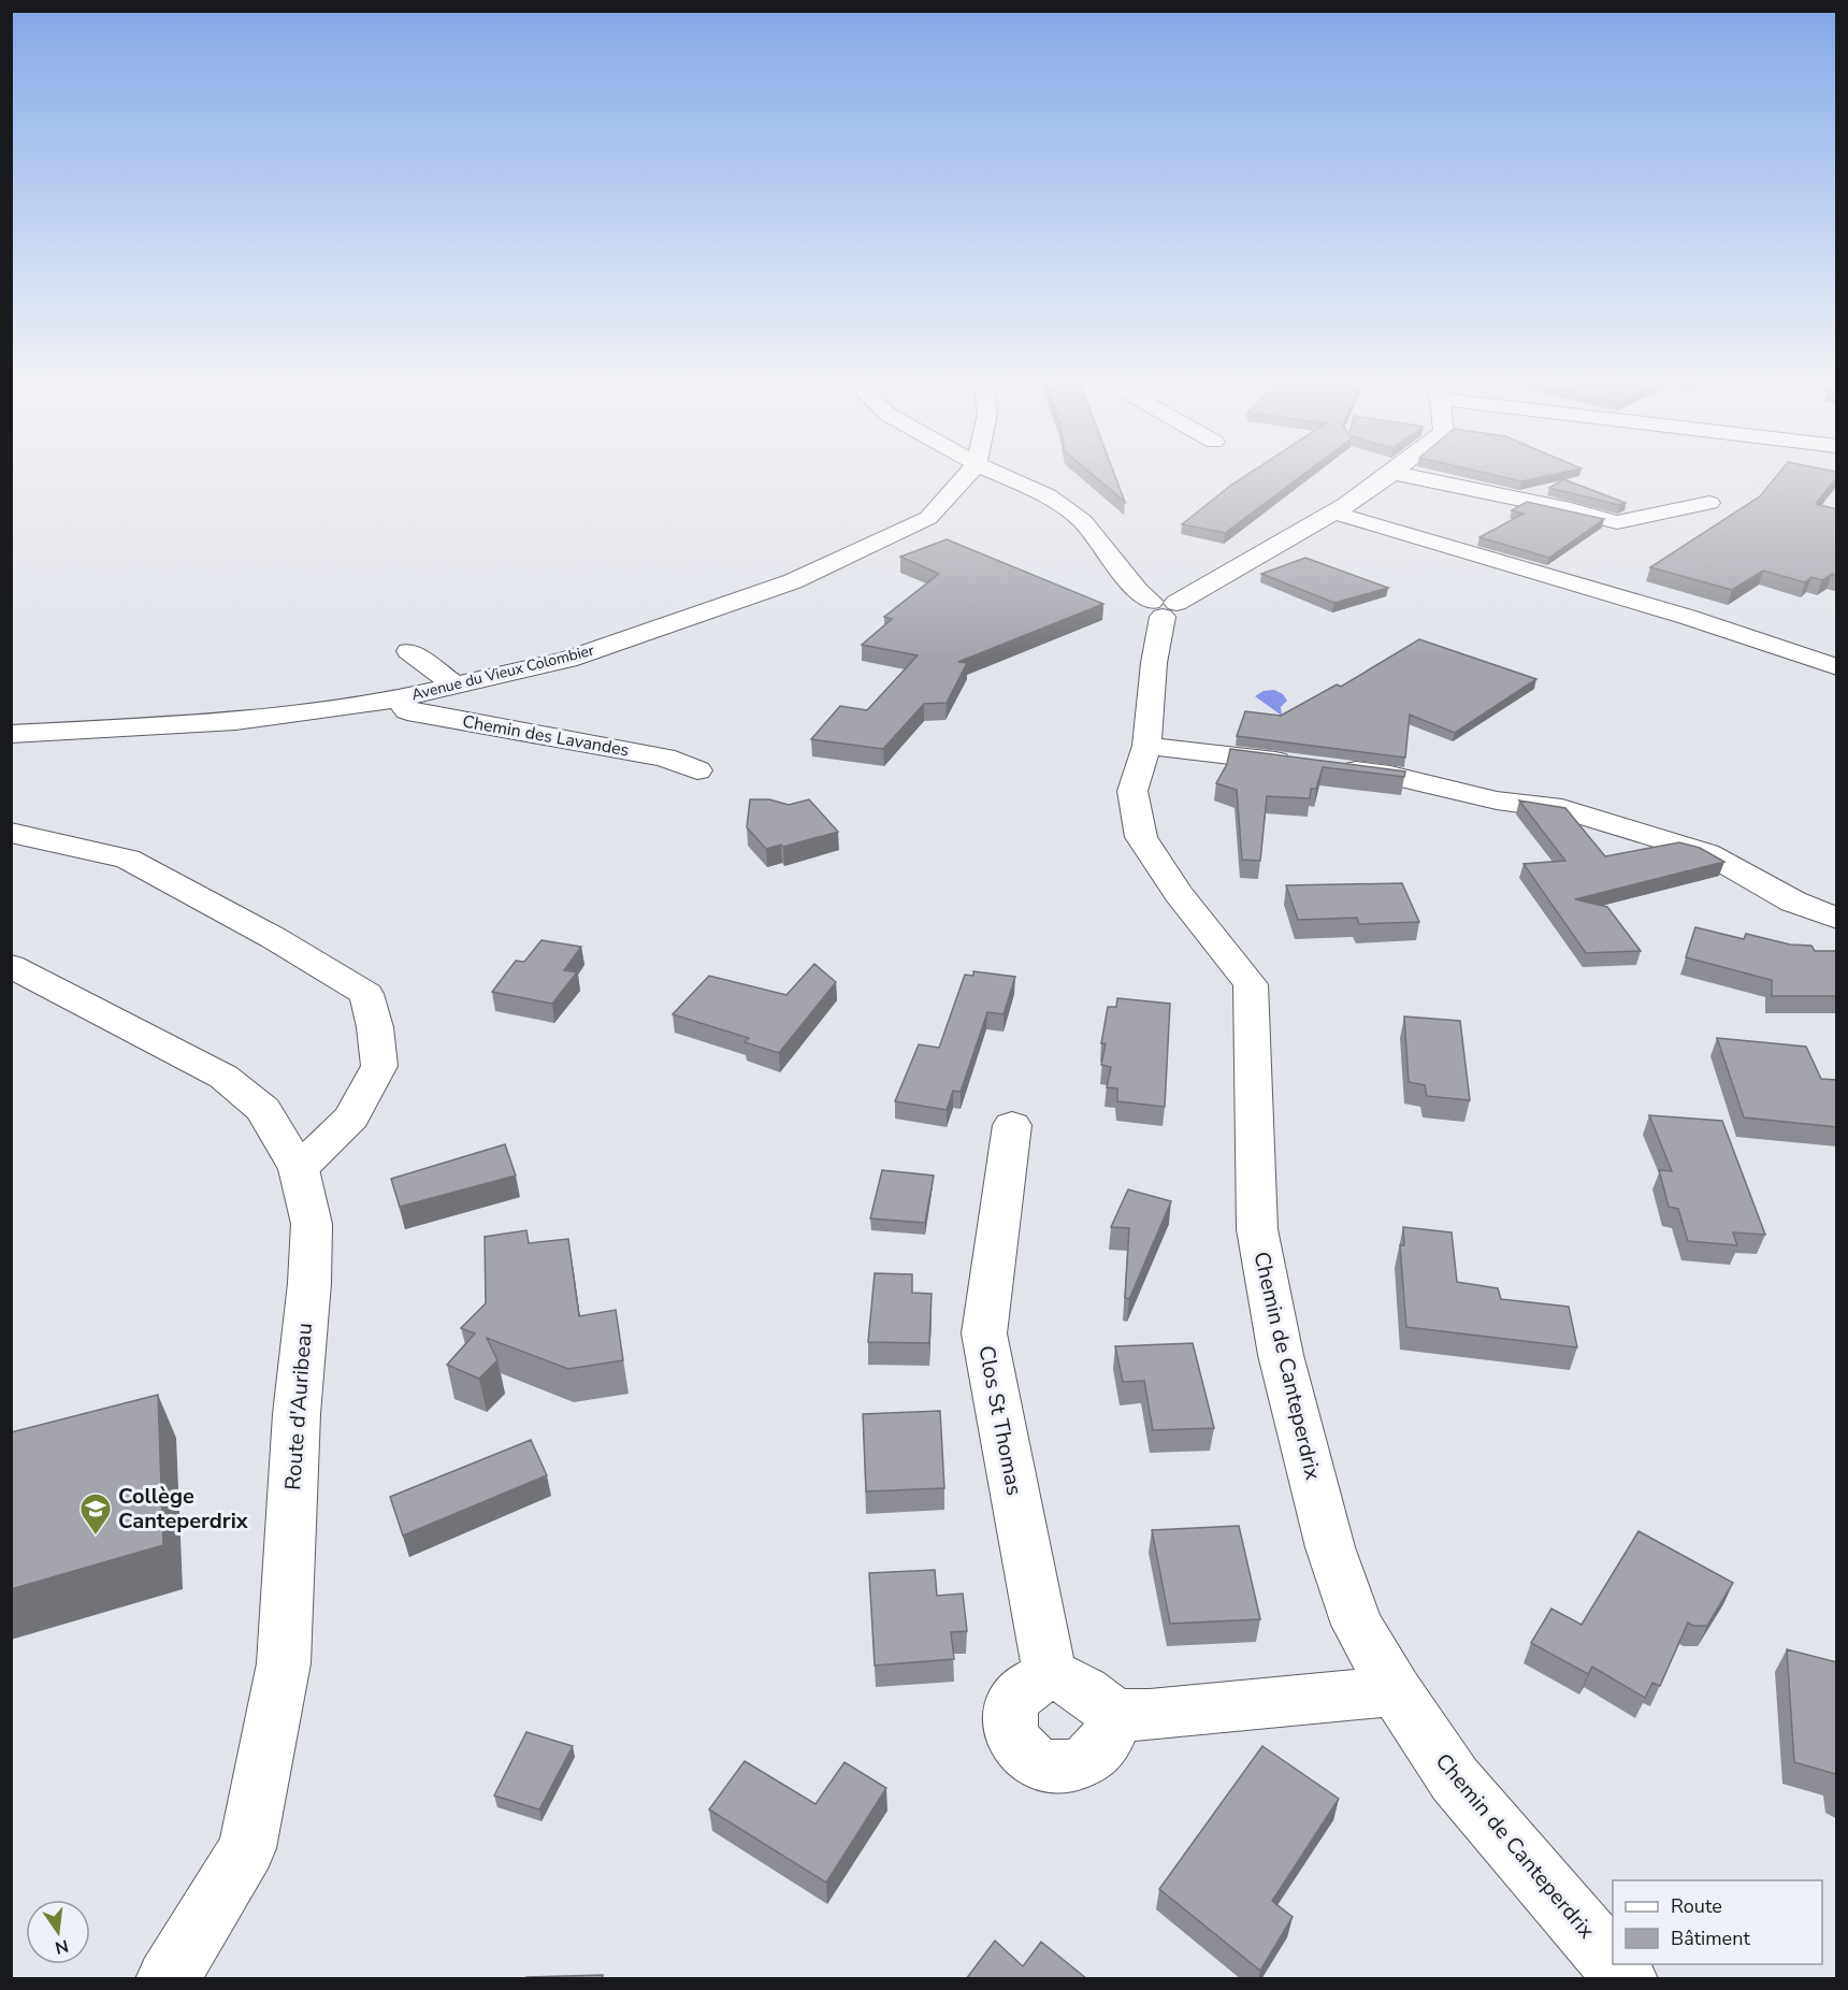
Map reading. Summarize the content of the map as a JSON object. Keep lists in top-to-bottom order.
{
  "streets": {
    "street": [
      "Avenue du Vieux Colombier",
      "Chemin des Lavandes",
      "Chemin de Canteperdrix",
      "Route d'Auribeau",
      "Clos St Thomas"
    ]
  },
  "crossings": [
    ["Avenue du Vieux Colombier", "Chemin des Lavandes"]
  ],
  "places": {
    "school or university": ["Collège Canteperdrix"]
  },
  "legend": ["Route", "Bâtiment"],
  "north": "bottom"
}
